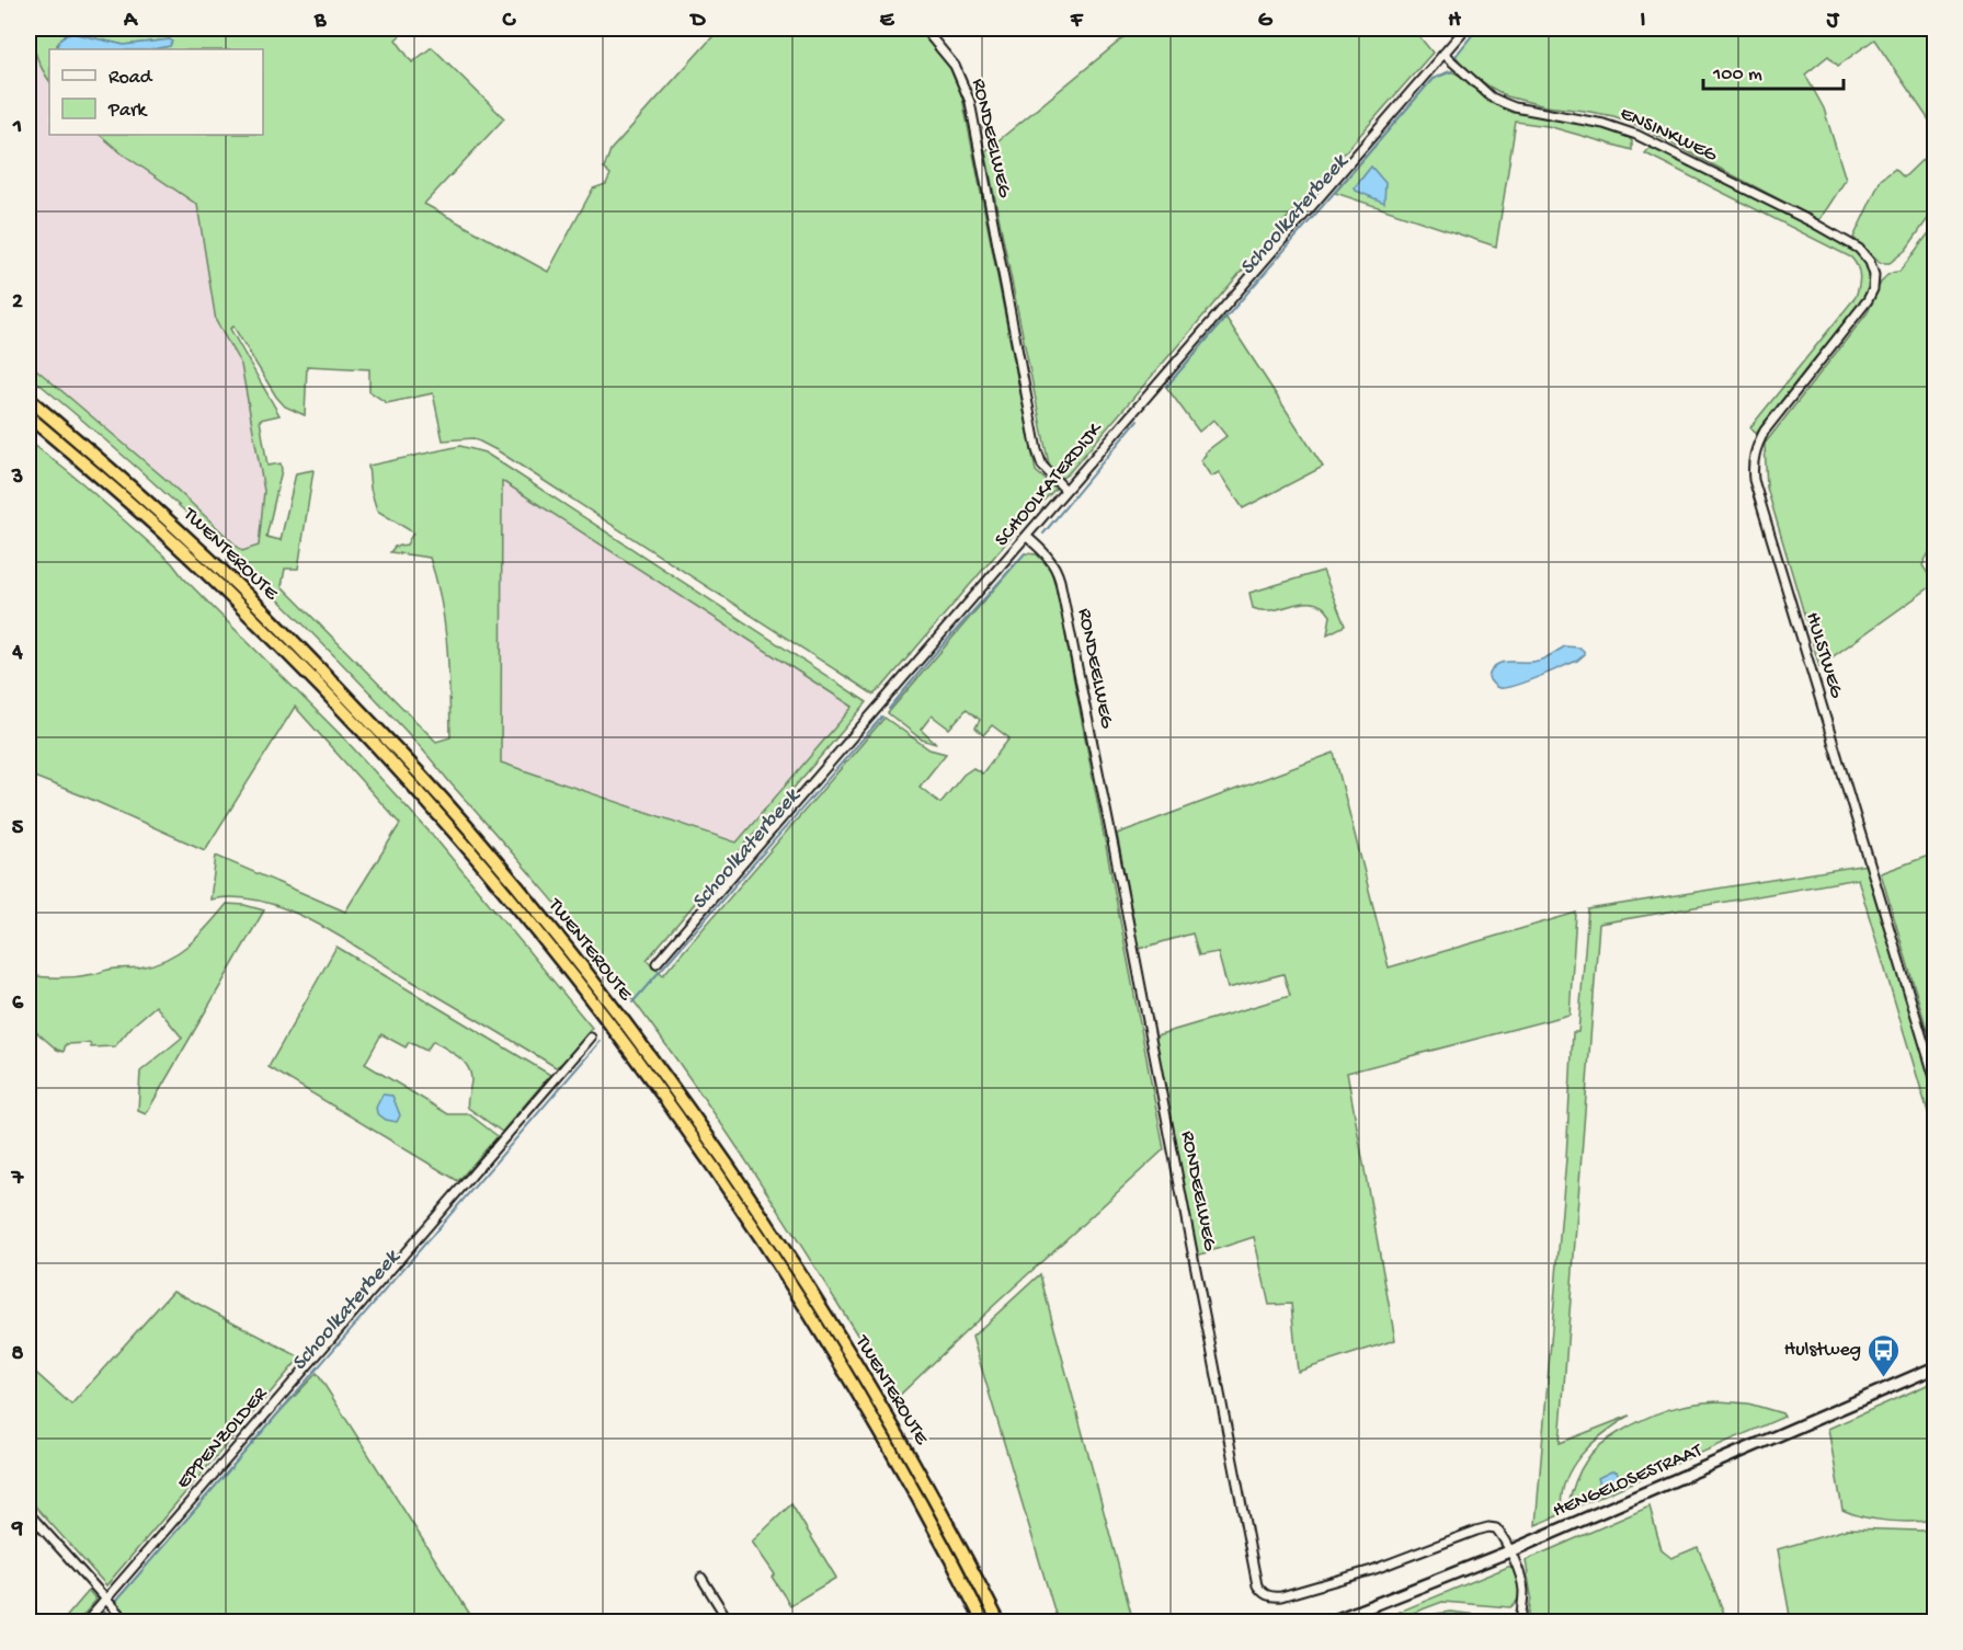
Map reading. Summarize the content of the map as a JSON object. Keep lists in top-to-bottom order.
{
  "streets": {
    "highway": ["TWENTEROUTE"],
    "main road": ["HENGELOSESTRAAT"],
    "street": [
      "ENSINKWEG",
      "RONDEELWEG",
      "SCHOOLKATERDIJK",
      "HULSTWEG",
      "EPPENZOLDER"
    ]
  },
  "crossings": [
    ["ENSINKWEG", "SCHOOLKATERDIJK"],
    ["ENSINKWEG", "HULSTWEG"],
    ["RONDEELWEG", "SCHOOLKATERDIJK"],
    ["RONDEELWEG", "HENGELOSESTRAAT"]
  ],
  "water": ["Schoolkaterbeek"],
  "places": {
    "bus stop": ["Hulstweg"]
  },
  "legend": ["Road", "Park"],
  "scale_bar": "100 m",
  "grid": {
    "columns": [
      "A",
      "B",
      "C",
      "D",
      "E",
      "F",
      "G",
      "H",
      "I",
      "J"
    ],
    "rows": [
      "1",
      "2",
      "3",
      "4",
      "5",
      "6",
      "7",
      "8",
      "9"
    ]
  }
}
